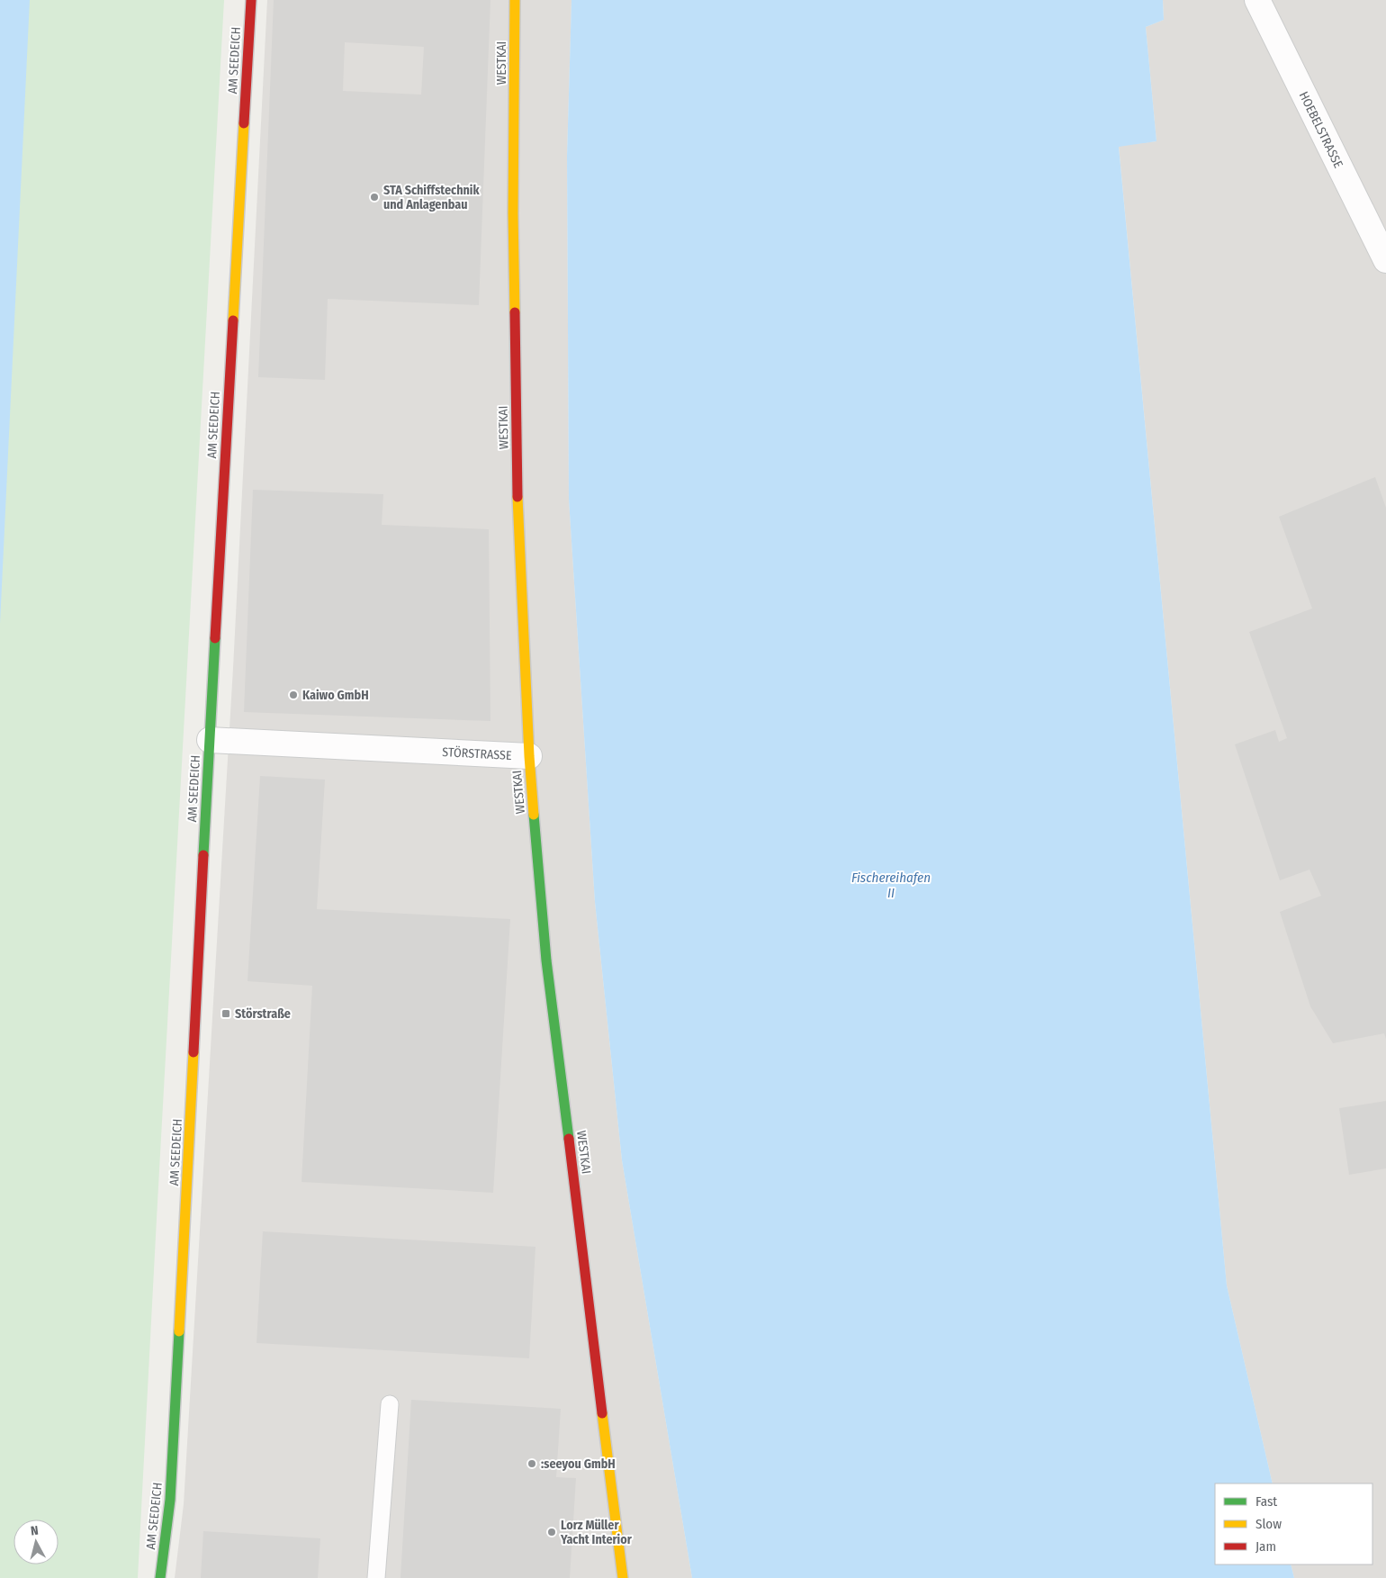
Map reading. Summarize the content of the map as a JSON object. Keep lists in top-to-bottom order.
{
  "streets": {
    "street": [
      "AM SEEDEICH",
      "WESTKAI",
      "HOEBELSTRASSE",
      "STÖRSTRASSE"
    ]
  },
  "crossings": [
    ["AM SEEDEICH", "STÖRSTRASSE"],
    ["WESTKAI", "STÖRSTRASSE"]
  ],
  "water": ["Fischereihafen II"],
  "places": {
    "other": [
      "STA Schiffstechnik und Anlagenbau",
      "Kaiwo GmbH",
      ":seeyou GmbH",
      "Lorz Müller Yacht Interior"
    ],
    "transit": ["Störstraße"]
  },
  "legend": ["Fast", "Slow", "Jam"],
  "north": "top"
}
